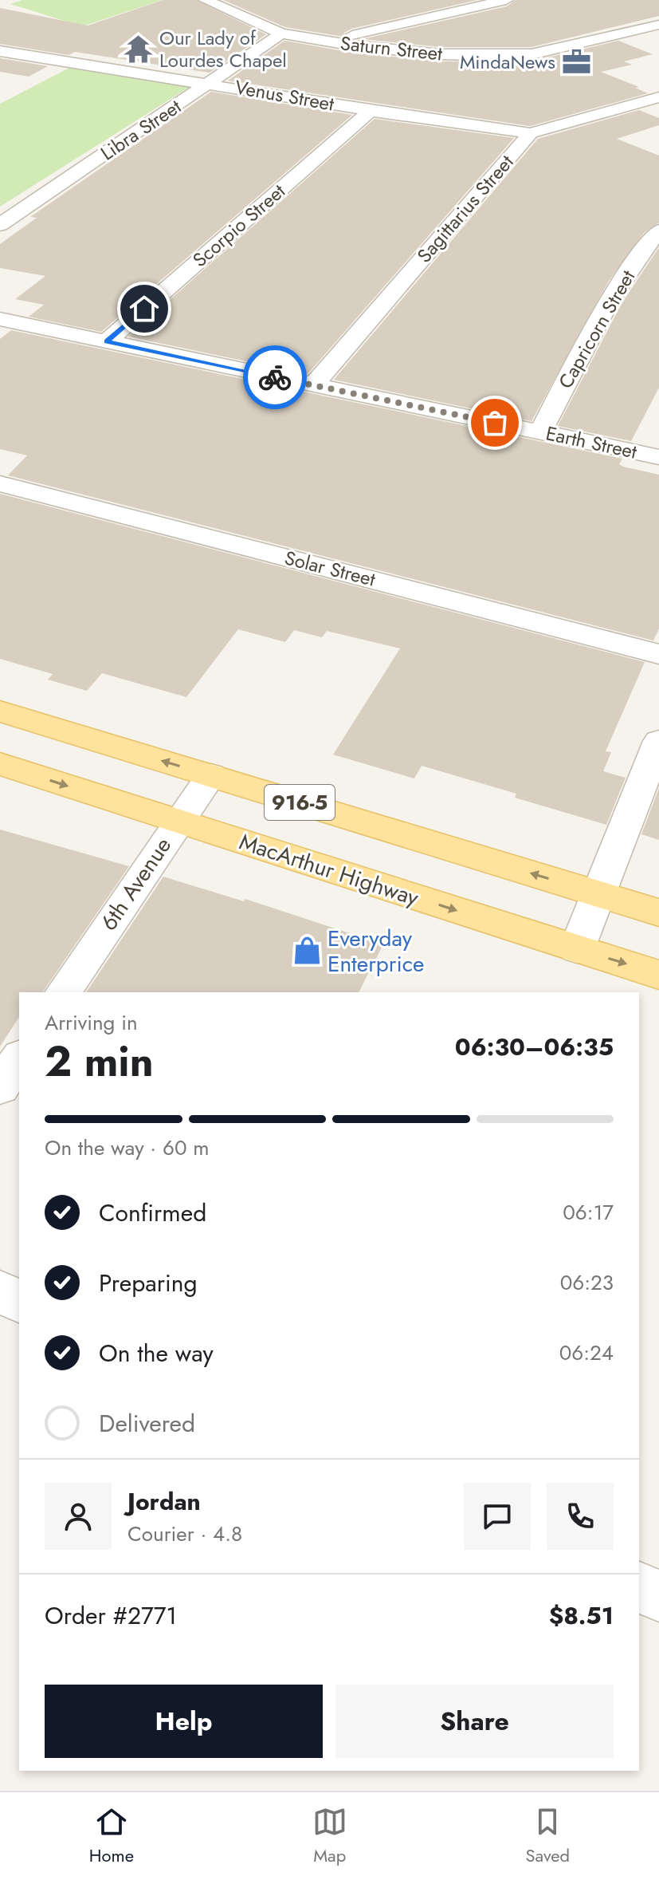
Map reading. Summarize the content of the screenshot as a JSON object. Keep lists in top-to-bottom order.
{
  "streets": {
    "main road": ["916-5", "MacArthur Highway"],
    "street": [
      "Saturn Street",
      "Venus Street",
      "Libra Street",
      "Sagittarius Street",
      "Scorpio Street",
      "Capricorn Street",
      "Earth Street",
      "Solar Street",
      "6th Avenue"
    ]
  },
  "crossings": [
    ["Saturn Street", "Libra Street"],
    ["Venus Street", "Libra Street"],
    ["Venus Street", "Sagittarius Street"],
    ["Venus Street", "Scorpio Street"],
    ["Sagittarius Street", "Earth Street"],
    ["Scorpio Street", "Earth Street"],
    ["Capricorn Street", "Earth Street"],
    ["916-5", "6th Avenue"],
    ["MacArthur Highway", "6th Avenue"]
  ],
  "places": {
    "temple": ["Our Lady of Lourdes Chapel"],
    "office": ["MindaNews"],
    "shop": ["Everyday Enterprice"]
  },
  "page": {
    "heading": ["2 min", "Arriving in", "06:30–06:35"],
    "panel": [
      "Jordan",
      "Courier · 4.8",
      "Order #2771",
      "$8.51"
    ],
    "bar": "On the way · 60 m",
    "list": [
      ["Confirmed", "06:17"],
      ["Preparing", "06:23"],
      ["On the way", "06:24"],
      "Delivered"
    ],
    "buttons": ["Help", "Share"],
    "tabs": ["Home", "Map", "Saved"]
  }
}
